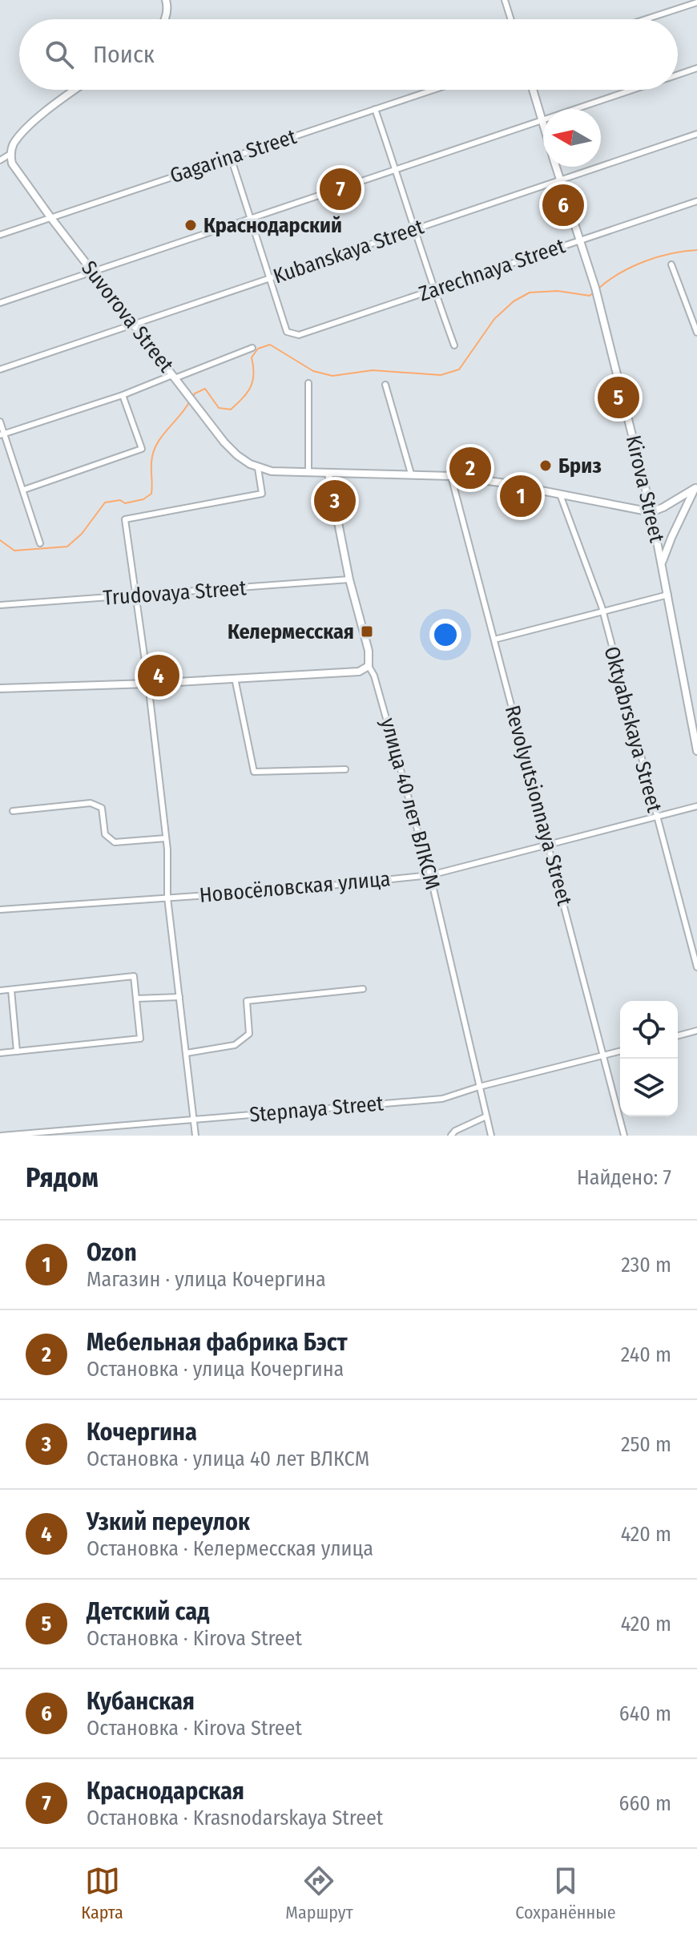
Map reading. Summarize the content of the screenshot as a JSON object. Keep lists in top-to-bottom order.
{
  "streets": {
    "street": [
      "Gagarina Street",
      "Kubanskaya Street",
      "Zarechnaya Street",
      "Suvorova Street",
      "Kirova Street",
      "Trudovaya Street",
      "Oktyabrskaya Street",
      "улица 40 лет ВЛКСМ",
      "Revolyutsionnaya Street",
      "Новосёловская улица",
      "Stepnaya Street"
    ]
  },
  "crossings": [
    ["Gagarina Street", "Suvorova Street"],
    ["Kubanskaya Street", "Zarechnaya Street"],
    ["Kubanskaya Street", "Suvorova Street"],
    ["Kubanskaya Street", "Kirova Street"],
    ["Zarechnaya Street", "Kirova Street"],
    ["Trudovaya Street", "улица 40 лет ВЛКСМ"],
    ["Oktyabrskaya Street", "Новосёловская улица"],
    ["улица 40 лет ВЛКСМ", "Новосёловская улица"],
    ["улица 40 лет ВЛКСМ", "Stepnaya Street"],
    ["Revolyutsionnaya Street", "Новосёловская улица"],
    ["Revolyutsionnaya Street", "Stepnaya Street"]
  ],
  "places": {
    "other": ["Краснодарский", "Бриз"],
    "transit": ["Келермесская"]
  },
  "north": "left",
  "page": {
    "search": "Поиск",
    "pins": [
      "7",
      "6",
      "5",
      "2",
      "1",
      "3",
      "4"
    ],
    "heading": ["Рядом", "Найдено: 7"],
    "list": [
      {
        "mark": "1",
        "name": "Ozon",
        "note": "Магазин · улица Кочергина",
        "value": "230 m"
      },
      {
        "mark": "2",
        "name": "Мебельная фабрика Бэст",
        "note": "Остановка · улица Кочергина",
        "value": "240 m"
      },
      {
        "mark": "3",
        "name": "Кочергина",
        "note": "Остановка · улица 40 лет ВЛКСМ",
        "value": "250 m"
      },
      {
        "mark": "4",
        "name": "Узкий переулок",
        "note": "Остановка · Келермесская улица",
        "value": "420 m"
      },
      {
        "mark": "5",
        "name": "Детский сад",
        "note": "Остановка · Kirova Street",
        "value": "420 m"
      },
      {
        "mark": "6",
        "name": "Кубанская",
        "note": "Остановка · Kirova Street",
        "value": "640 m"
      },
      {
        "mark": "7",
        "name": "Краснодарская",
        "note": "Остановка · Krasnodarskaya Street",
        "value": "660 m"
      }
    ],
    "nav": ["Карта", "Маршрут", "Сохранённые"]
  }
}
